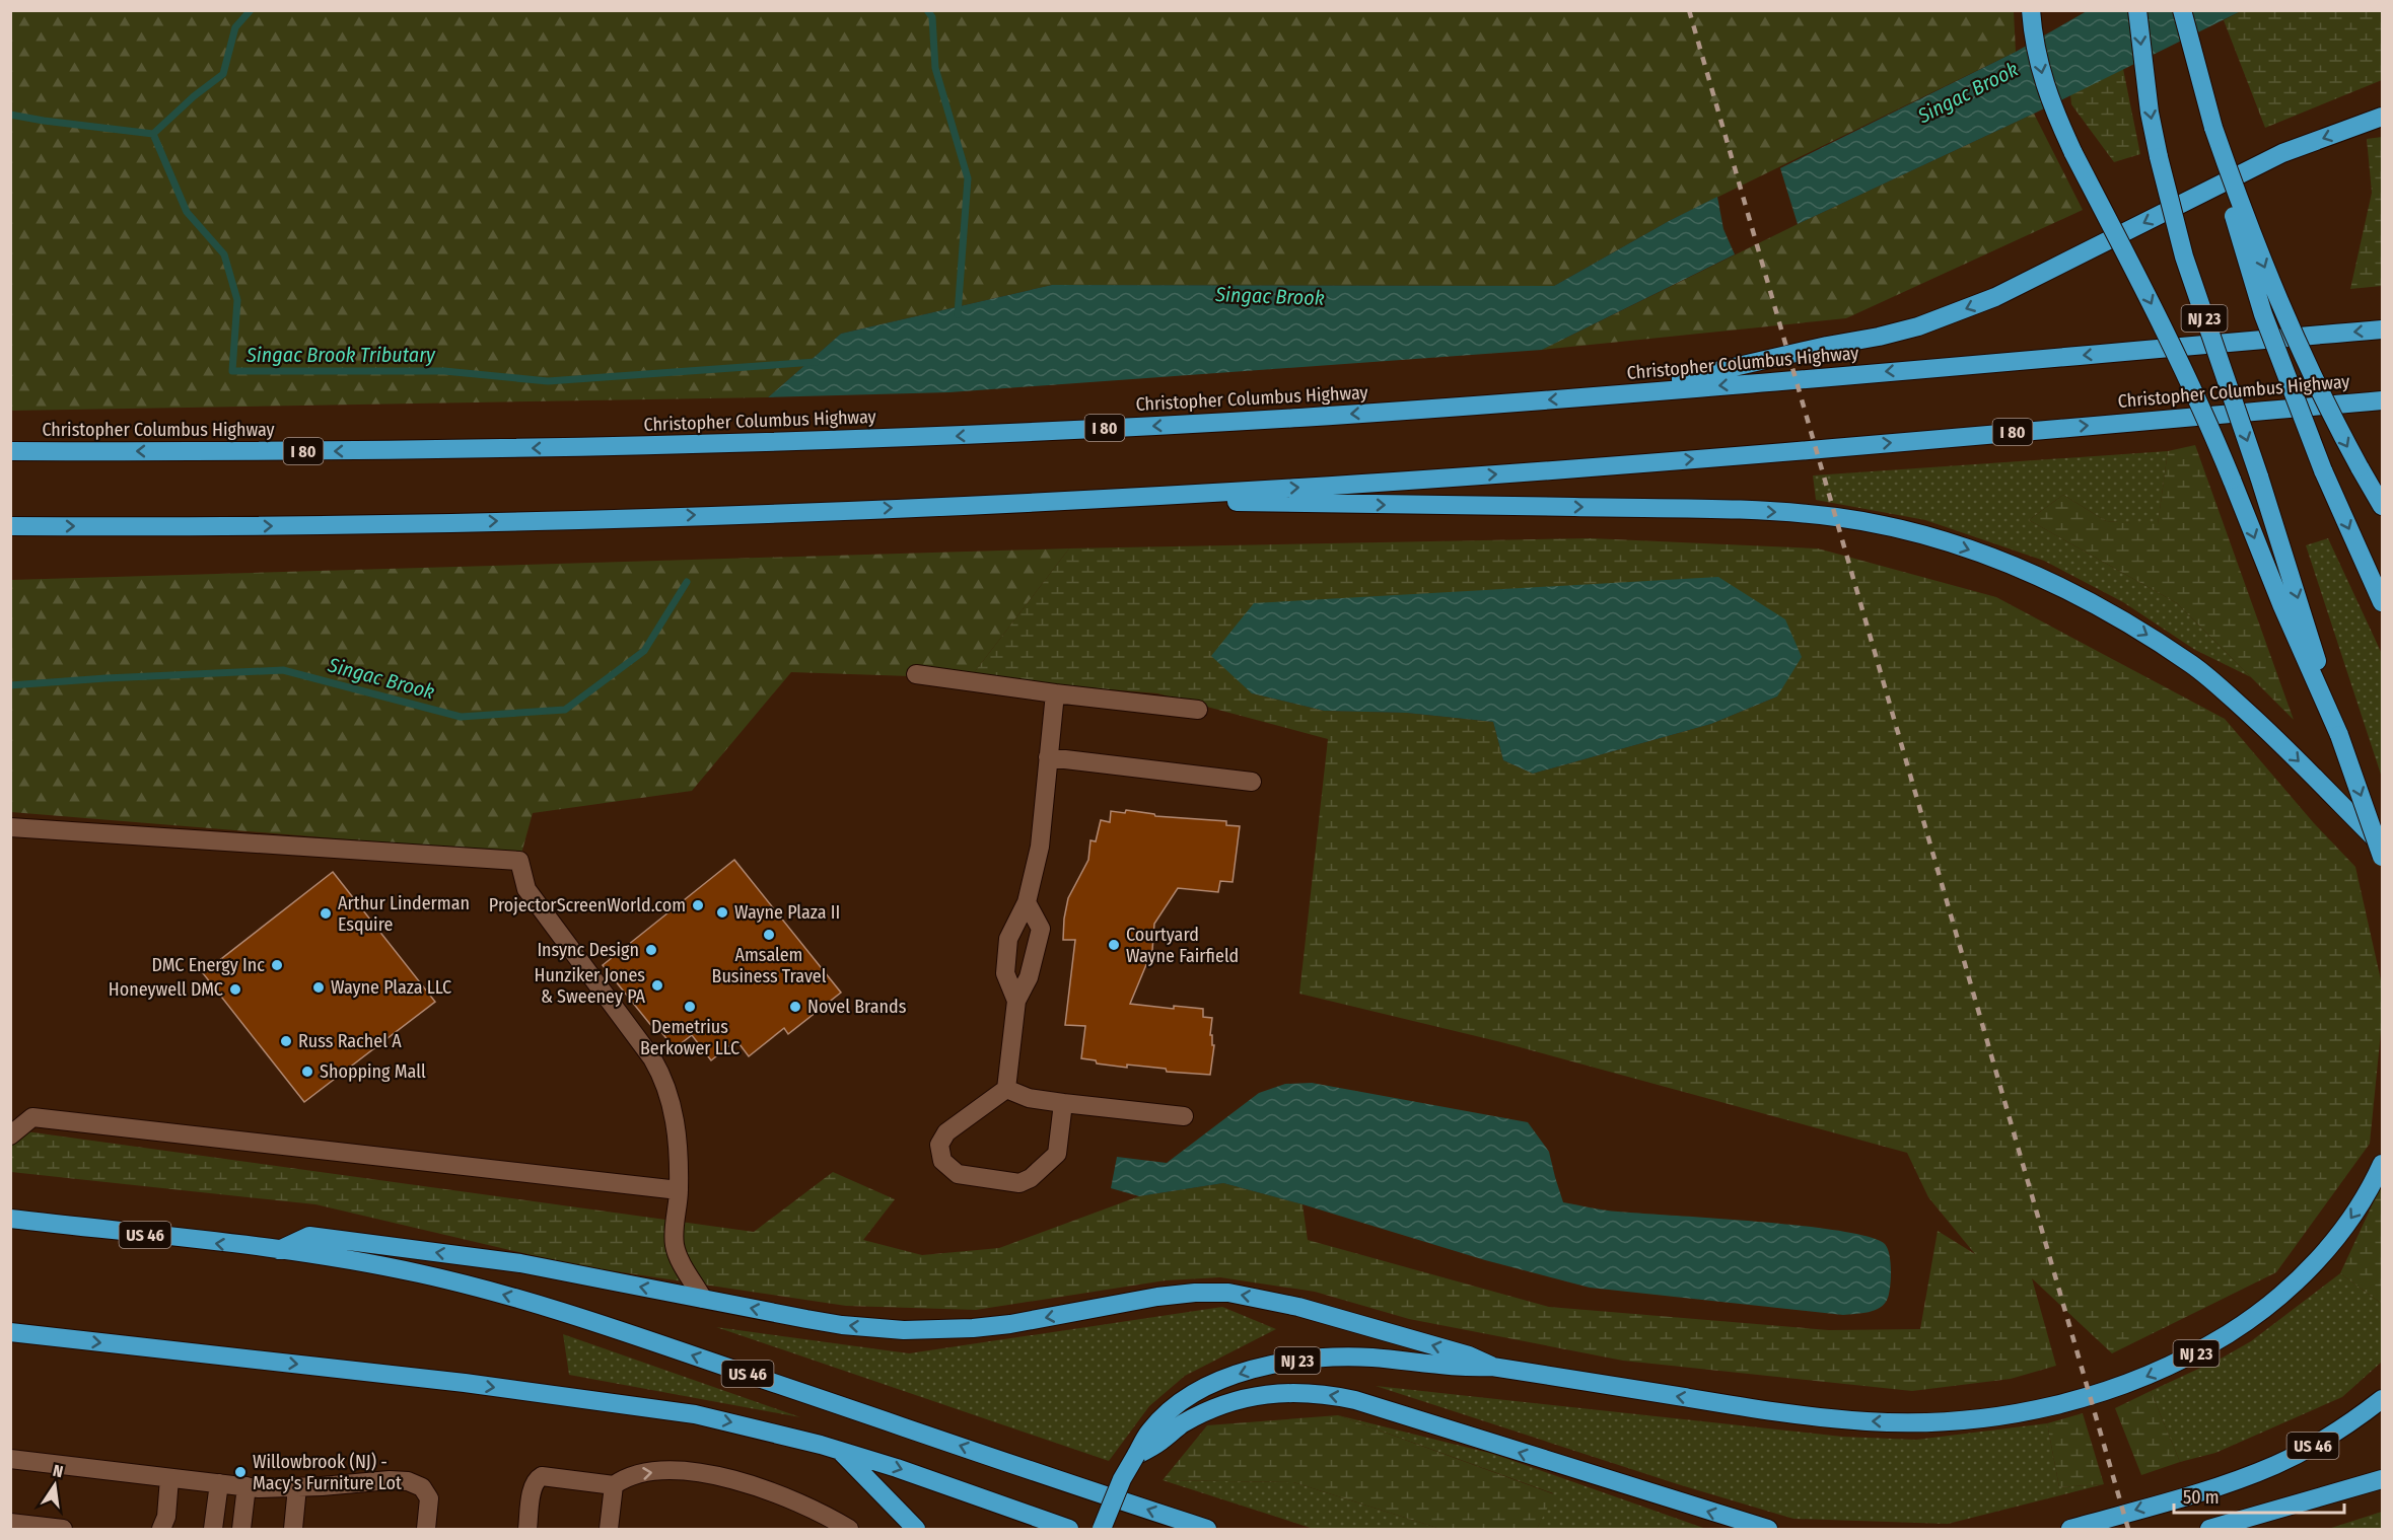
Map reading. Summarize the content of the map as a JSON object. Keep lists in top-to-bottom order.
{
  "streets": {
    "highway": [
      "NJ 23",
      "Christopher Columbus Highway",
      "I 80",
      "US 46"
    ]
  },
  "water": ["Singac Brook", "Singac Brook Tributary"],
  "places": [
    "ProjectorScreenWorld.com",
    "Wayne Plaza II",
    "Arthur Linderman Esquire",
    "Amsalem Business Travel",
    "Courtyard Wayne Fairfield",
    "Insync Design",
    "DMC Energy Inc",
    "Hunziker Jones & Sweeney PA",
    "Wayne Plaza LLC",
    "Honeywell DMC",
    "Demetrius Berkower LLC",
    "Novel Brands",
    "Russ Rachel A",
    "Shopping Mall",
    "Willowbrook (NJ) - Macy's Furniture Lot"
  ],
  "scale_bar": "50 m",
  "north": "top"
}
